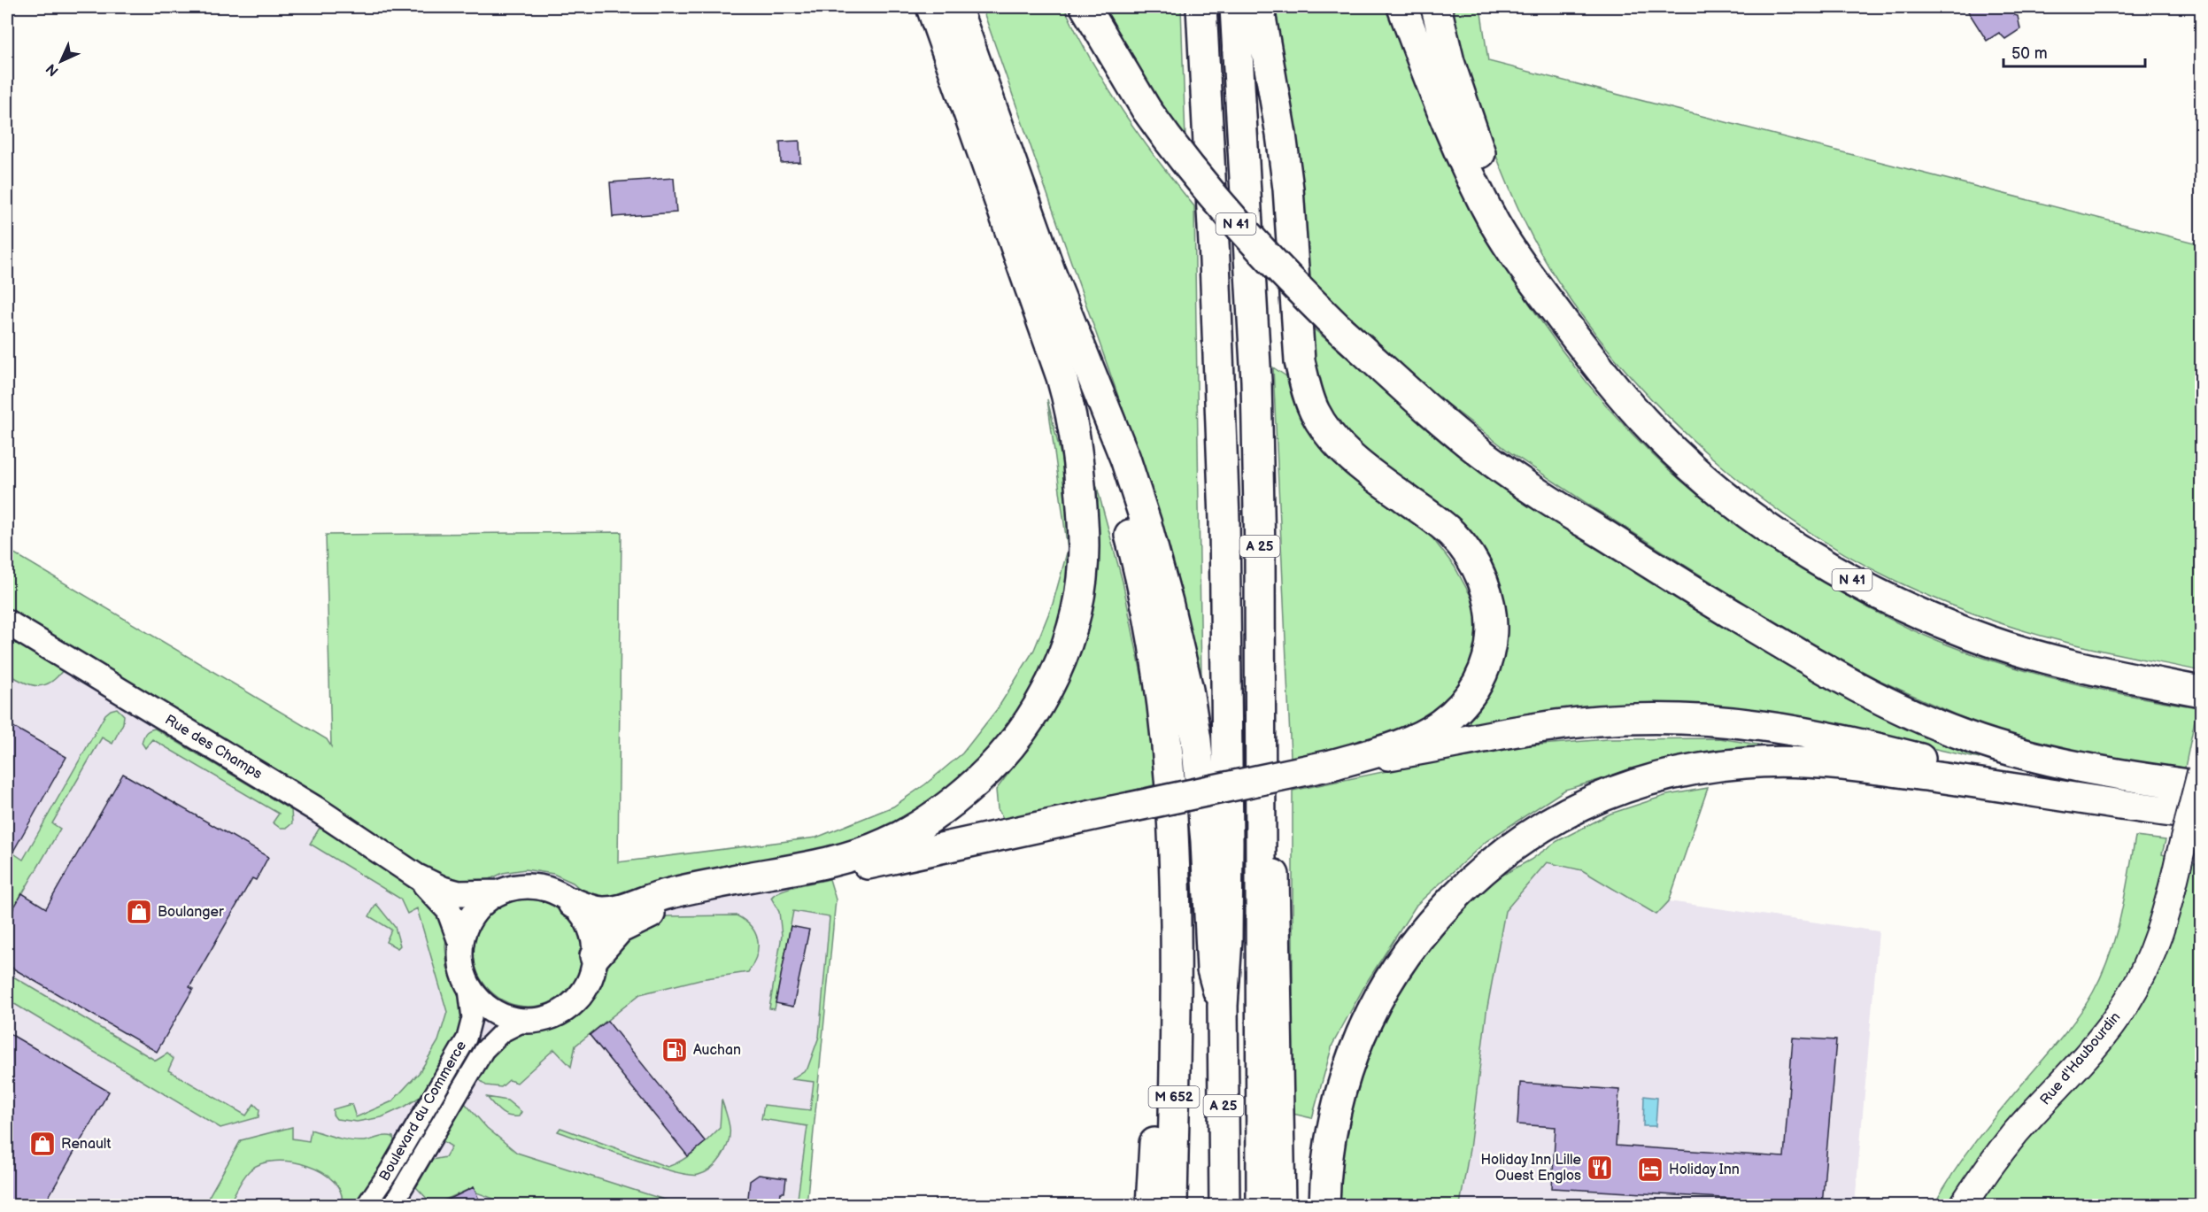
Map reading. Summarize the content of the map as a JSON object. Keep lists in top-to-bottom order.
{
  "streets": {
    "highway": ["N 41", "A 25", "M 652"],
    "main road": ["Rue d'Haubourdin"],
    "street": ["Rue des Champs", "Boulevard du Commerce"]
  },
  "crossings": [
    ["Rue des Champs", "Boulevard du Commerce"]
  ],
  "places": {
    "shop": ["Boulanger", "Renault"],
    "fuel station": ["Auchan"],
    "restaurant": ["Holiday Inn Lille Ouest Englos"],
    "hotel": ["Holiday Inn"]
  },
  "scale_bar": "50 m",
  "north": "bottom left"
}
